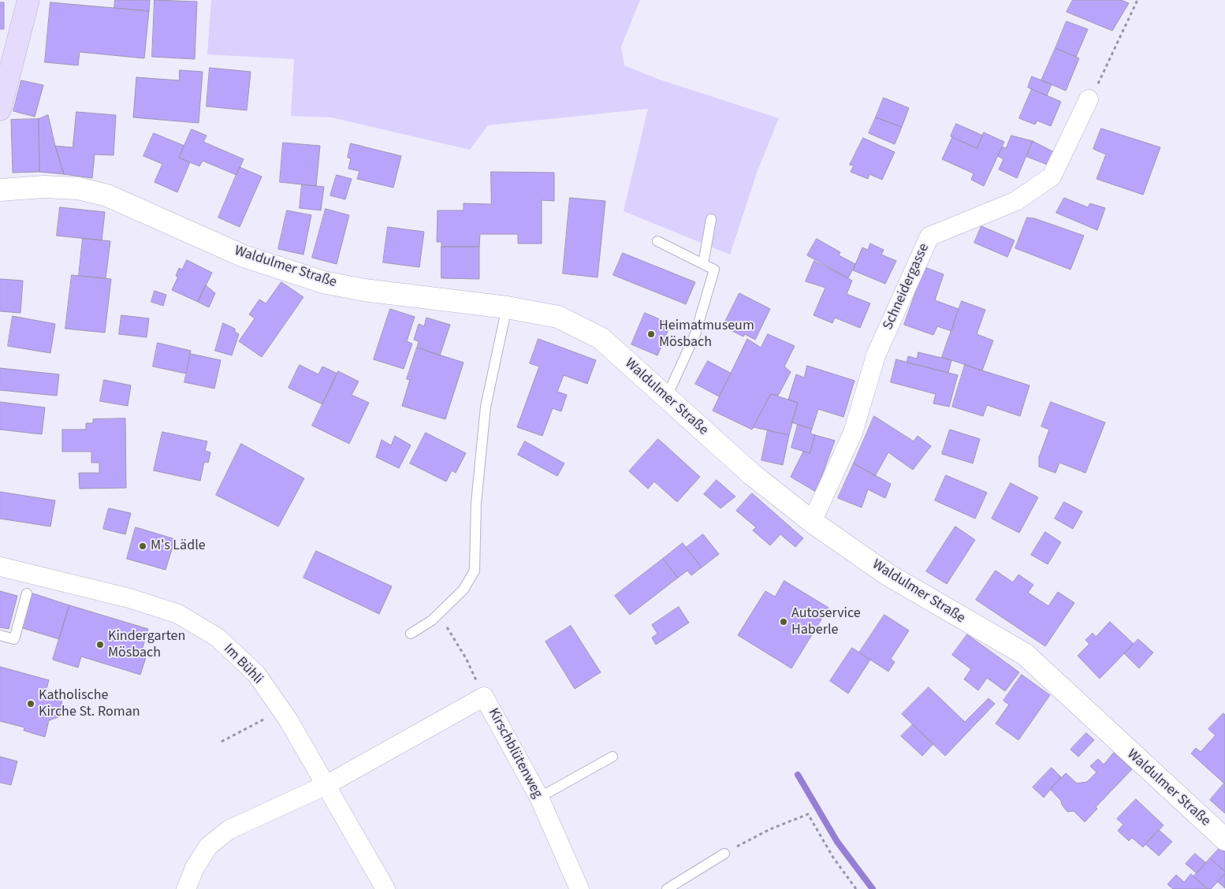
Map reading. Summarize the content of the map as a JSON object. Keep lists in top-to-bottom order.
{
  "streets": {
    "street": [
      "Waldulmer Straße",
      "Schneidergasse",
      "Im Bühli",
      "Kirschblütenweg"
    ]
  },
  "crossings": [
    ["Waldulmer Straße", "Schneidergasse"],
    ["Im Bühli", "Kirschblütenweg"]
  ],
  "places": [
    "Heimatmuseum Mösbach",
    "M's Lädle",
    "Autoservice Haberle",
    "Kindergarten Mösbach",
    "Katholische Kirche St. Roman"
  ]
}
